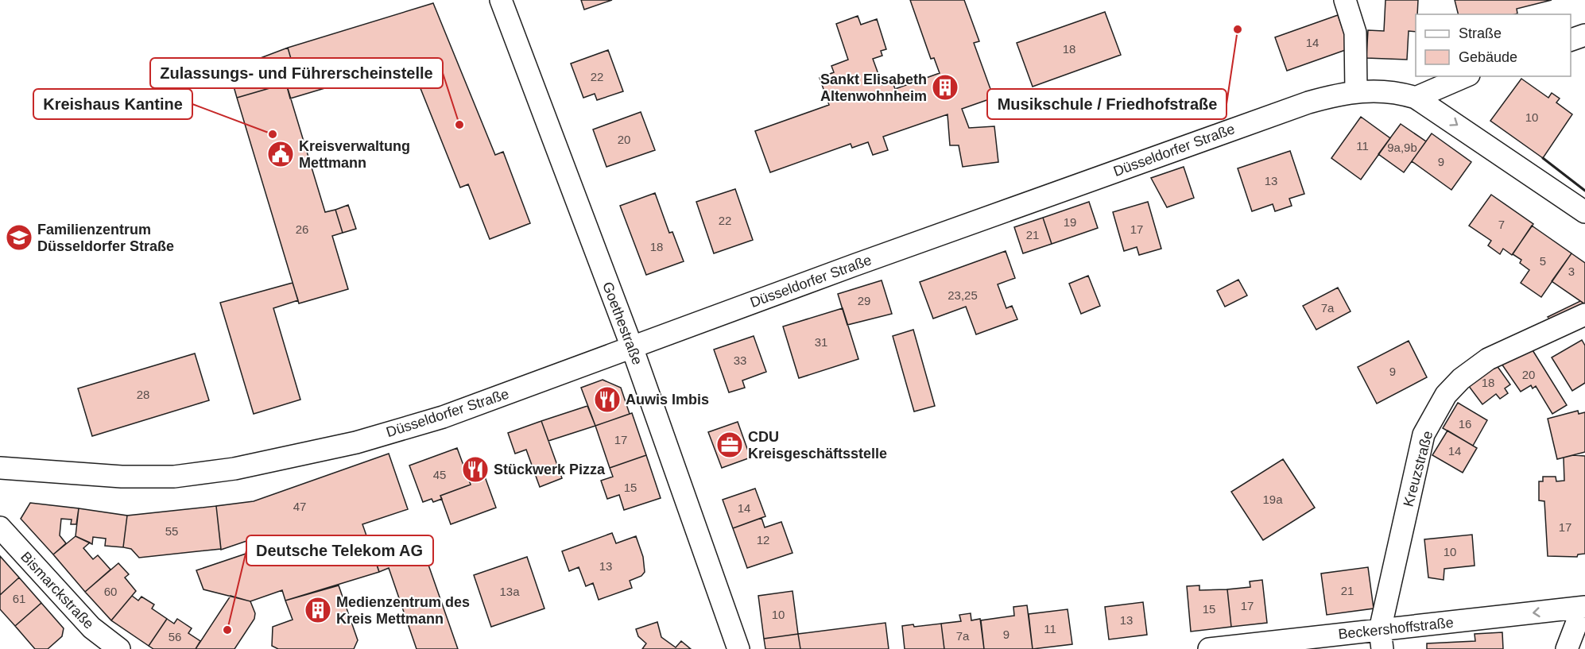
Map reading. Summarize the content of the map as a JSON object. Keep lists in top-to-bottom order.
{
  "streets": {
    "street": [
      "Düsseldorfer Straße",
      "Goethestraße",
      "Kreuzstraße",
      "Bismarckstraße",
      "Beckershoffstraße"
    ]
  },
  "crossings": [
    ["Düsseldorfer Straße", "Goethestraße"],
    ["Kreuzstraße", "Beckershoffstraße"]
  ],
  "one_way": ["Beckershoffstraße"],
  "places": {
    "other": [
      "Musikschule / Friedhofstraße",
      "Zulassungs- und Führerscheinstelle",
      "Kreishaus Kantine",
      "Deutsche Telekom AG"
    ],
    "building": ["Sankt Elisabeth Altenwohnheim", "Medienzentrum des Kreis Mettmann"],
    "public building": ["Kreisverwaltung Mettmann"],
    "school or university": ["Familienzentrum Düsseldorfer Straße"],
    "restaurant": ["Auwis Imbis", "Stückwerk Pizza"],
    "office": ["CDU Kreisgeschäftsstelle"]
  },
  "house_numbers": [
    "14",
    "18",
    "22",
    "10",
    "20",
    "11",
    "9a,9b",
    "9",
    "13",
    "22",
    "19",
    "7",
    "26",
    "17",
    "21",
    "18",
    "5",
    "3",
    "23,25",
    "29",
    "7a",
    "31",
    "33",
    "9",
    "20",
    "18",
    "28",
    "16",
    "17",
    "14",
    "45",
    "15",
    "19a",
    "47",
    "14",
    "17",
    "55",
    "12",
    "10",
    "13",
    "21",
    "60",
    "13a",
    "61",
    "17",
    "15",
    "10",
    "13",
    "11",
    "9",
    "7a",
    "56"
  ],
  "legend": ["Straße", "Gebäude"]
}
